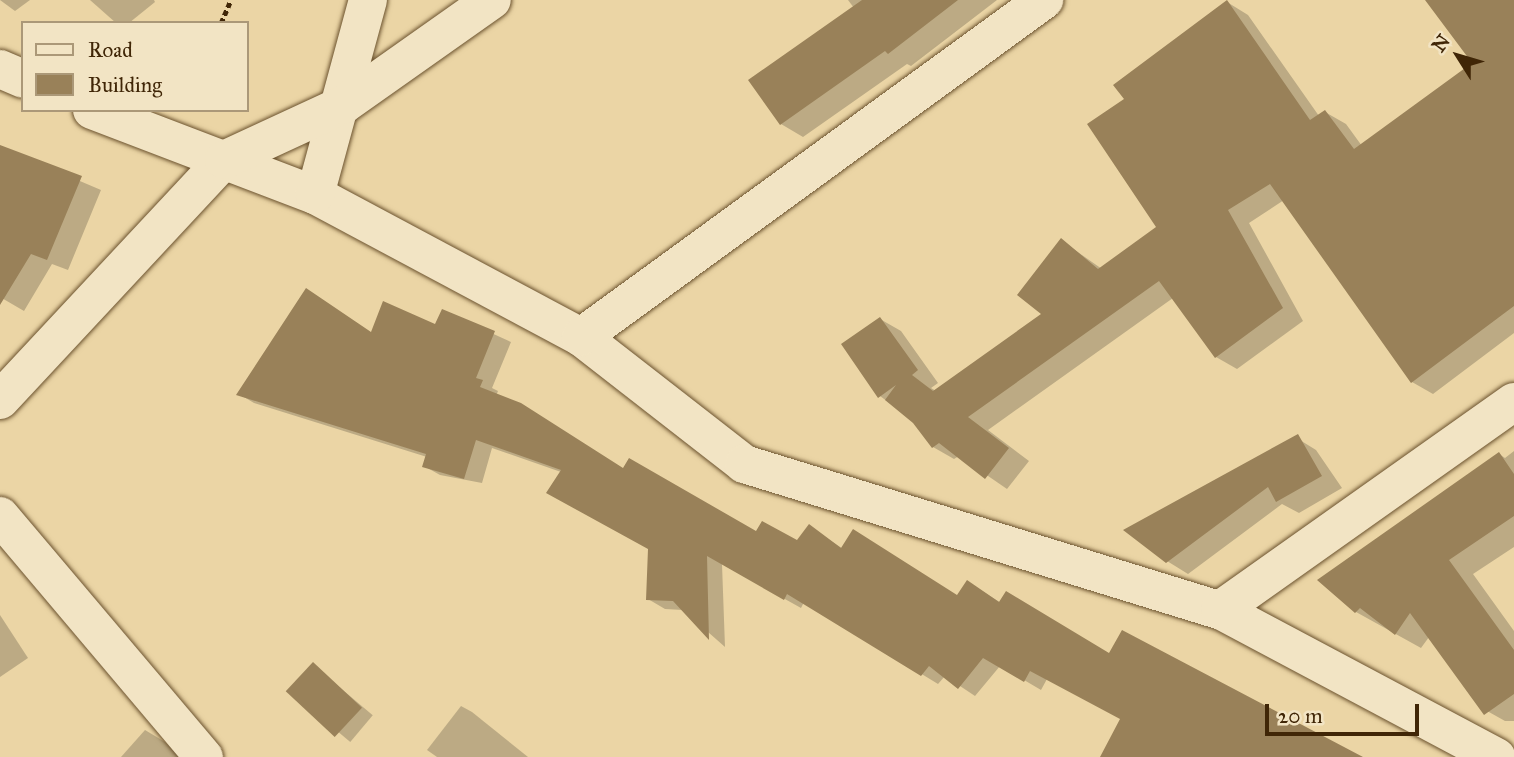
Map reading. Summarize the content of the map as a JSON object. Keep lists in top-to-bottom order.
{
  "legend": ["Road", "Building"],
  "scale_bar": "20 m",
  "north": "top left"
}
